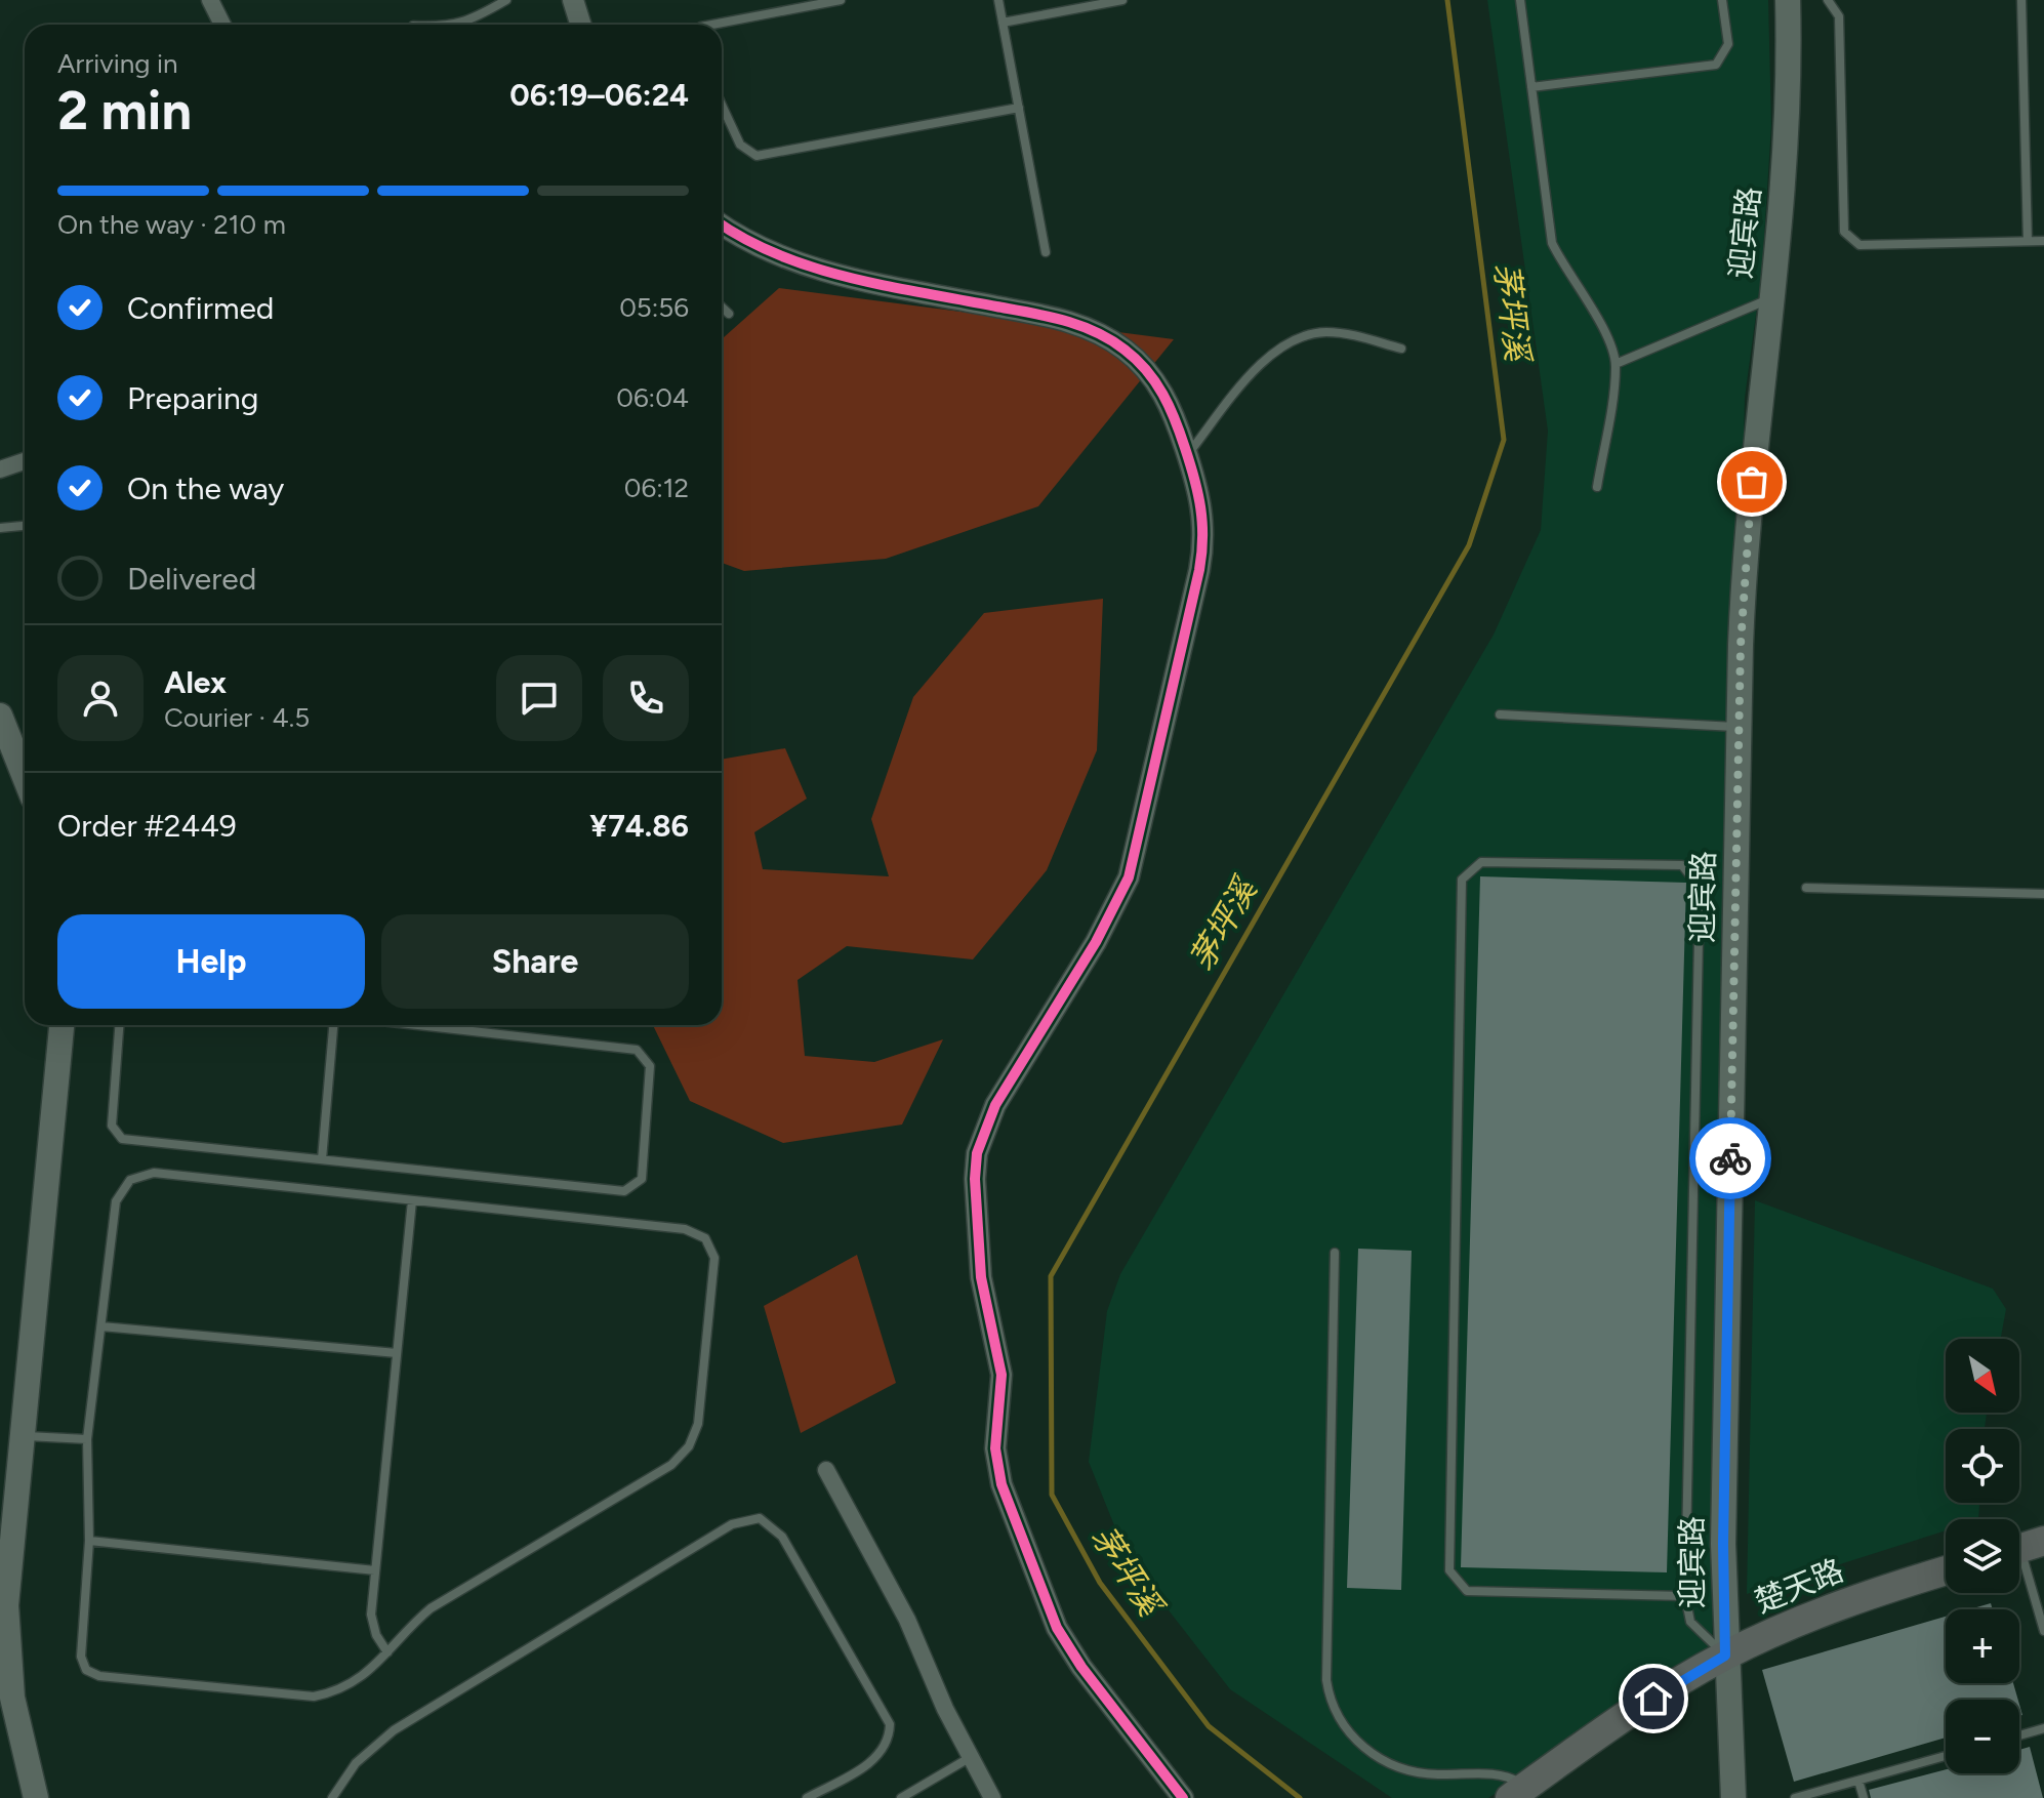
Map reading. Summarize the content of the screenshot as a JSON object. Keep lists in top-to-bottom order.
{
  "streets": {
    "highway": ["楚天路"],
    "main road": ["迎宾路"]
  },
  "crossings": [
    ["迎宾路", "楚天路"]
  ],
  "water": ["茅坪溪"],
  "north": "bottom right",
  "page": {
    "heading": ["2 min", "Arriving in", "06:19–06:24"],
    "panel": [
      "Alex",
      "Courier · 4.5",
      "Order #2449",
      "¥74.86"
    ],
    "bar": "On the way · 210 m",
    "list": [
      ["Confirmed", "05:56"],
      ["Preparing", "06:04"],
      ["On the way", "06:12"],
      "Delivered"
    ],
    "buttons": ["Help", "Share"],
    "map_buttons": ["+", "−"]
  }
}
